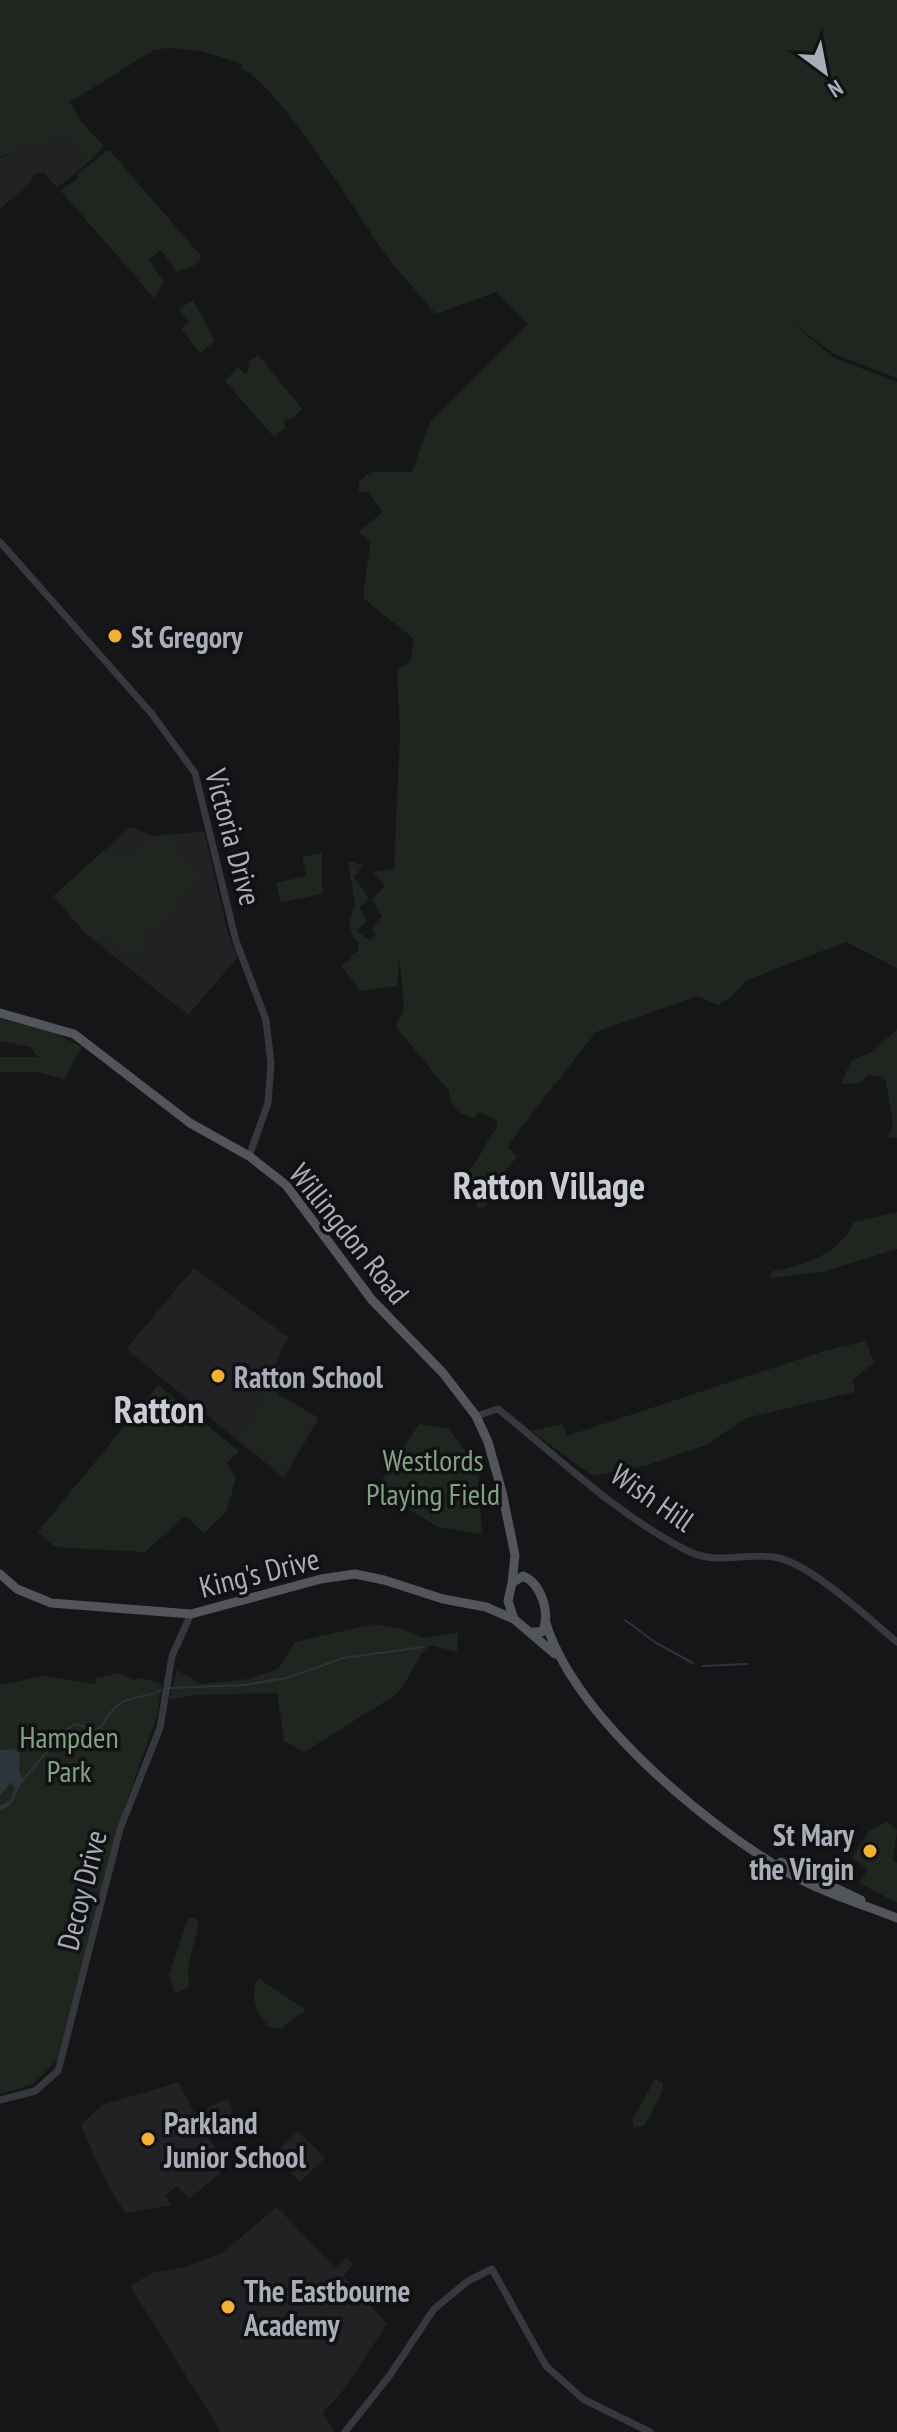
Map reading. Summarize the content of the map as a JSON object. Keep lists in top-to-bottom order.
{
  "streets": {
    "main road": ["Willingdon Road", "King's Drive"],
    "street": ["Victoria Drive", "Wish Hill", "Decoy Drive"]
  },
  "crossings": [
    ["Victoria Drive", "Willingdon Road"],
    ["Willingdon Road", "Wish Hill"],
    ["Willingdon Road", "King's Drive"],
    ["King's Drive", "Decoy Drive"]
  ],
  "districts": ["Ratton Village", "Ratton"],
  "parks": ["Westlords Playing Field", "Hampden Park"],
  "places": [
    "St Gregory",
    "Ratton School",
    "St Mary the Virgin",
    "Parkland Junior School",
    "The Eastbourne Academy"
  ],
  "north": "bottom right"
}
